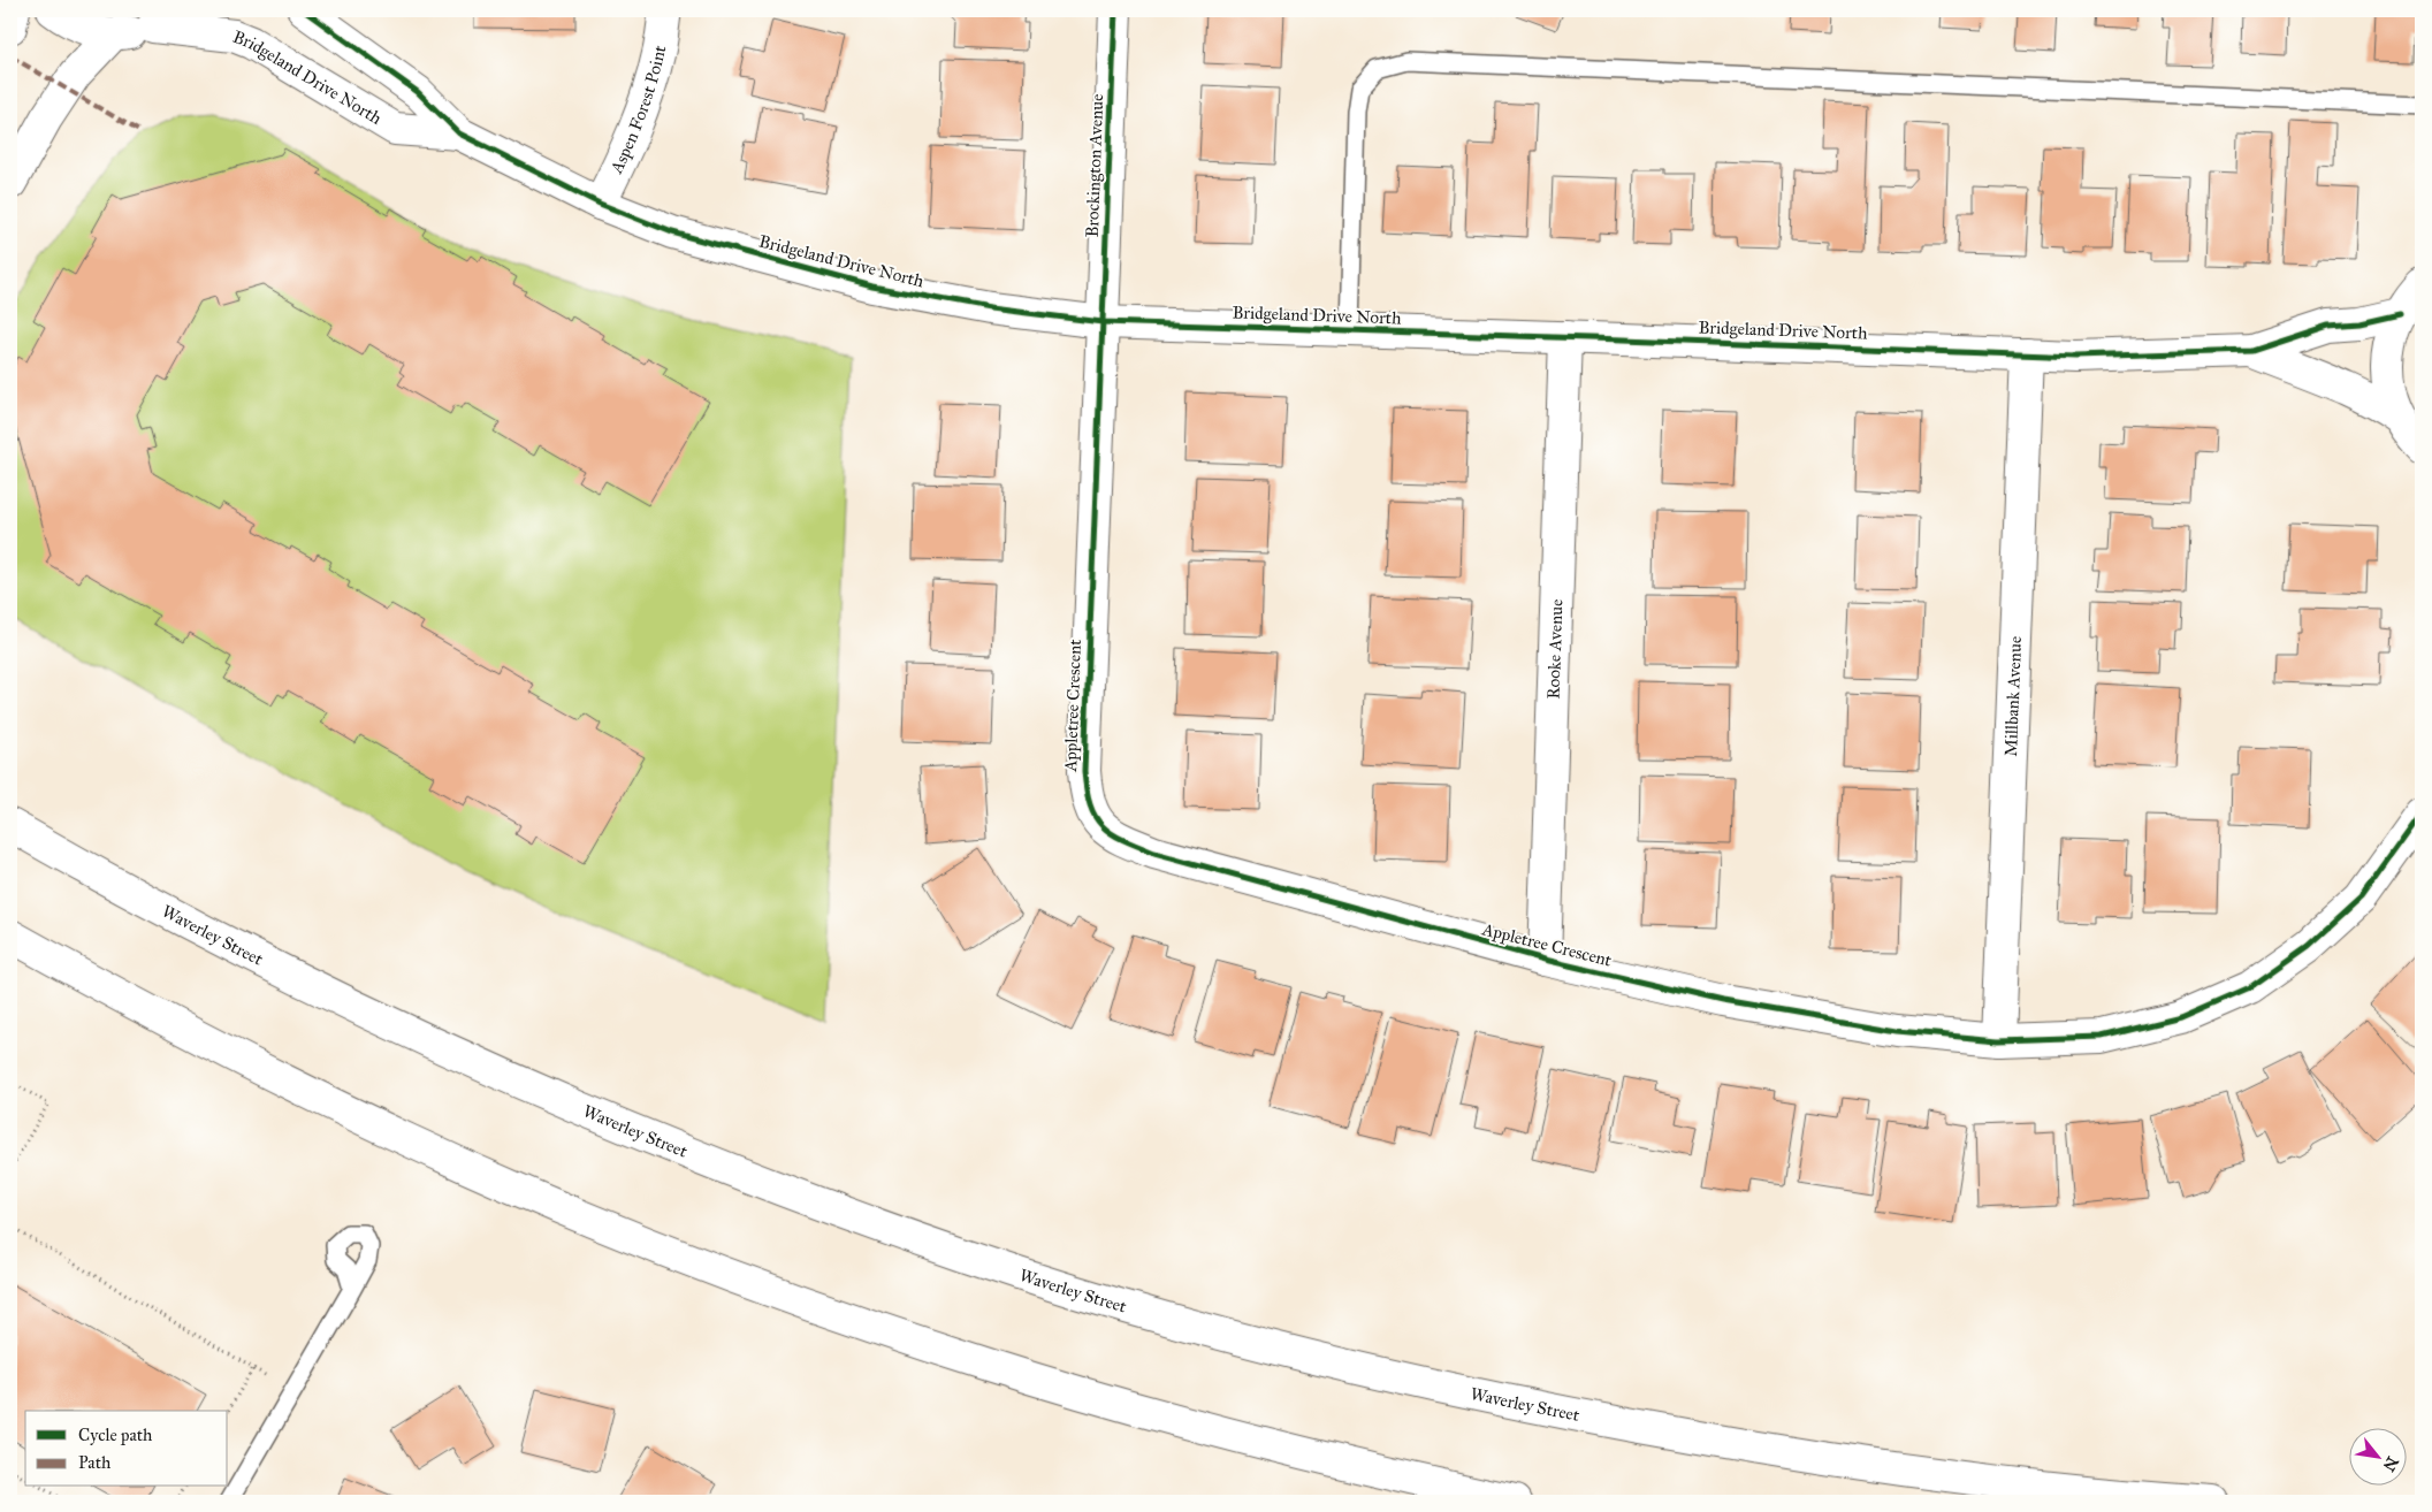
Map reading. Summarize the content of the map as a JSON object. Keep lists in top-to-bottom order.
{
  "streets": {
    "street": [
      "Bridgeland Drive North",
      "Aspen Forest Point",
      "Brockington Avenue",
      "Rooke Avenue",
      "Millbank Avenue",
      "Appletree Crescent",
      "Waverley Street"
    ]
  },
  "crossings": [
    ["Bridgeland Drive North", "Aspen Forest Point"],
    ["Bridgeland Drive North", "Brockington Avenue"],
    ["Bridgeland Drive North", "Rooke Avenue"],
    ["Bridgeland Drive North", "Millbank Avenue"],
    ["Bridgeland Drive North", "Appletree Crescent"],
    ["Brockington Avenue", "Appletree Crescent"],
    ["Rooke Avenue", "Appletree Crescent"],
    ["Millbank Avenue", "Appletree Crescent"]
  ],
  "legend": ["Cycle path", "Path"],
  "north": "bottom right"
}
